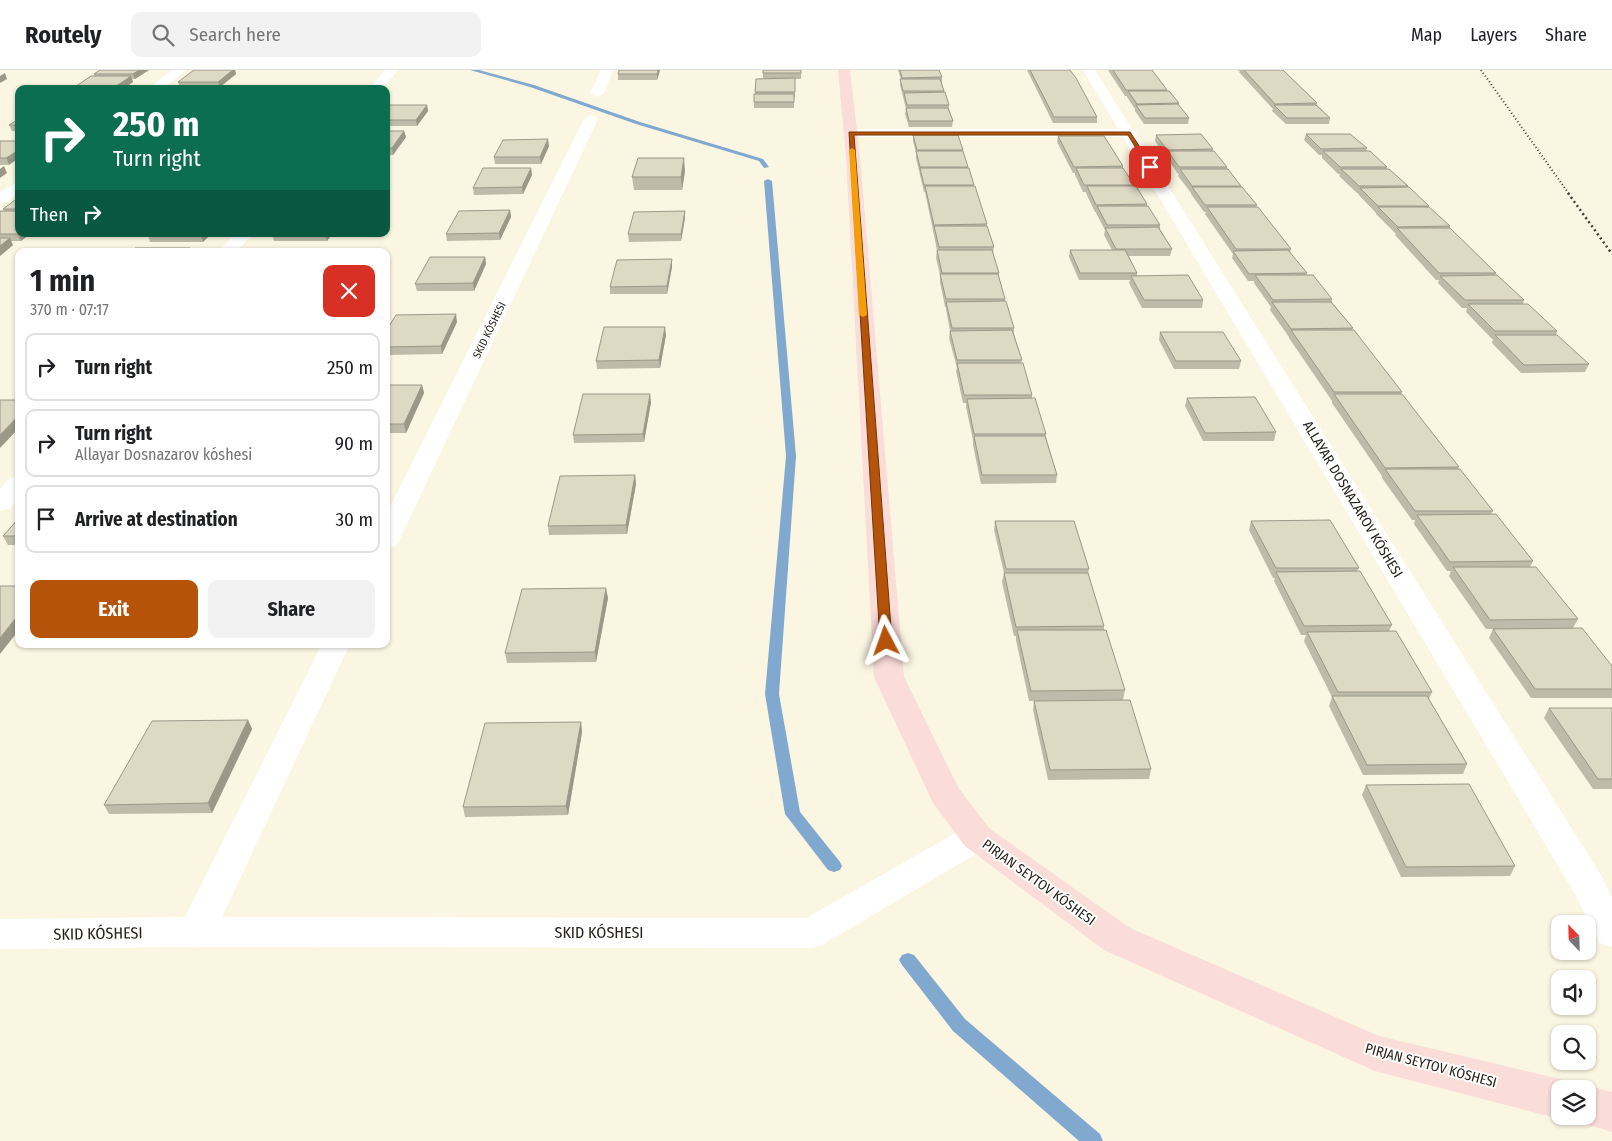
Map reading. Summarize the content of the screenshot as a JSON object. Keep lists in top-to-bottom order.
{
  "streets": {
    "main road": ["PIRJAN SEYTOV KÓSHESI"],
    "street": ["SKID KÓSHESI", "ALLAYAR DOSNAZAROV KÓSHESI"]
  },
  "crossings": [
    ["SKID KÓSHESI", "PIRJAN SEYTOV KÓSHESI"]
  ],
  "north": "top left",
  "page": {
    "header": "Routely",
    "search": "Search here",
    "nav": ["Map", "Layers", "Share"],
    "turn": ["250 m", "Turn right"],
    "then": "Then",
    "heading": ["1 min", "370 m · 07:17"],
    "list": [
      {
        "name": "Turn right",
        "value": "250 m"
      },
      {
        "name": "Turn right",
        "note": "Allayar Dosnazarov kóshesi",
        "value": "90 m"
      },
      {
        "name": "Arrive at destination",
        "value": "30 m"
      }
    ],
    "buttons": ["Exit", "Share"]
  }
}
